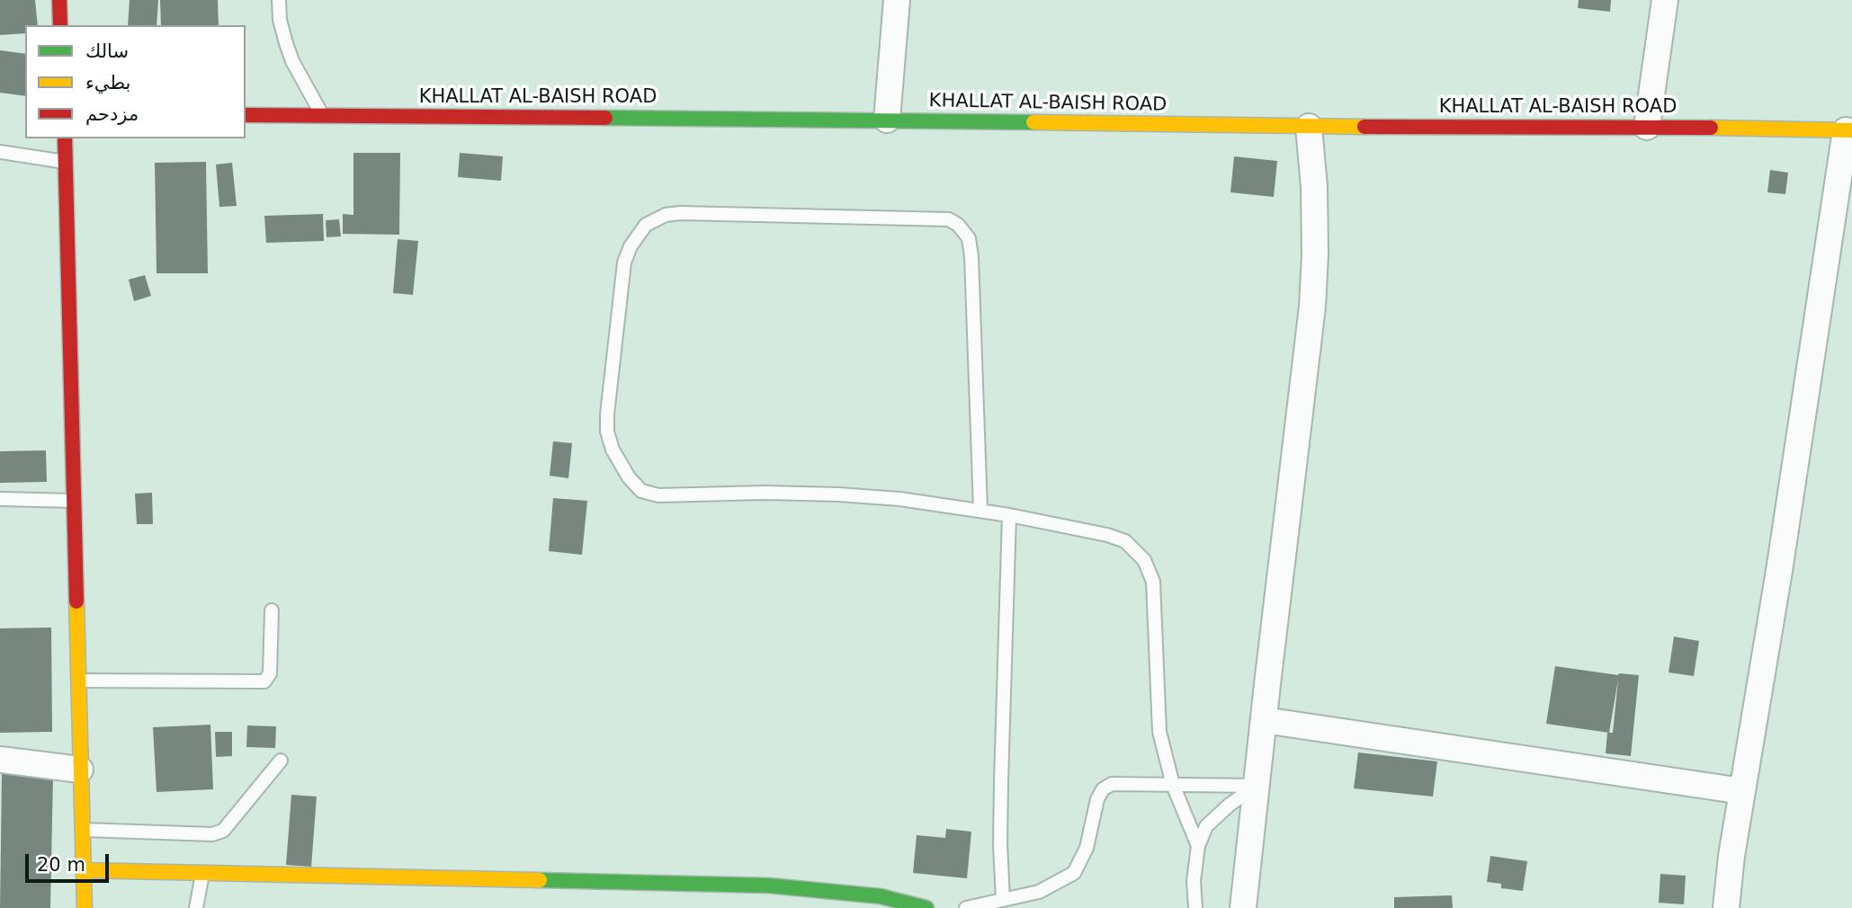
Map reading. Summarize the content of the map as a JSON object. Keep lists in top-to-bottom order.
{
  "streets": {
    "street": ["KHALLAT AL-BAISH ROAD"]
  },
  "legend": ["سالك", "بطيء", "مزدحم"],
  "scale_bar": "20 m"
}
